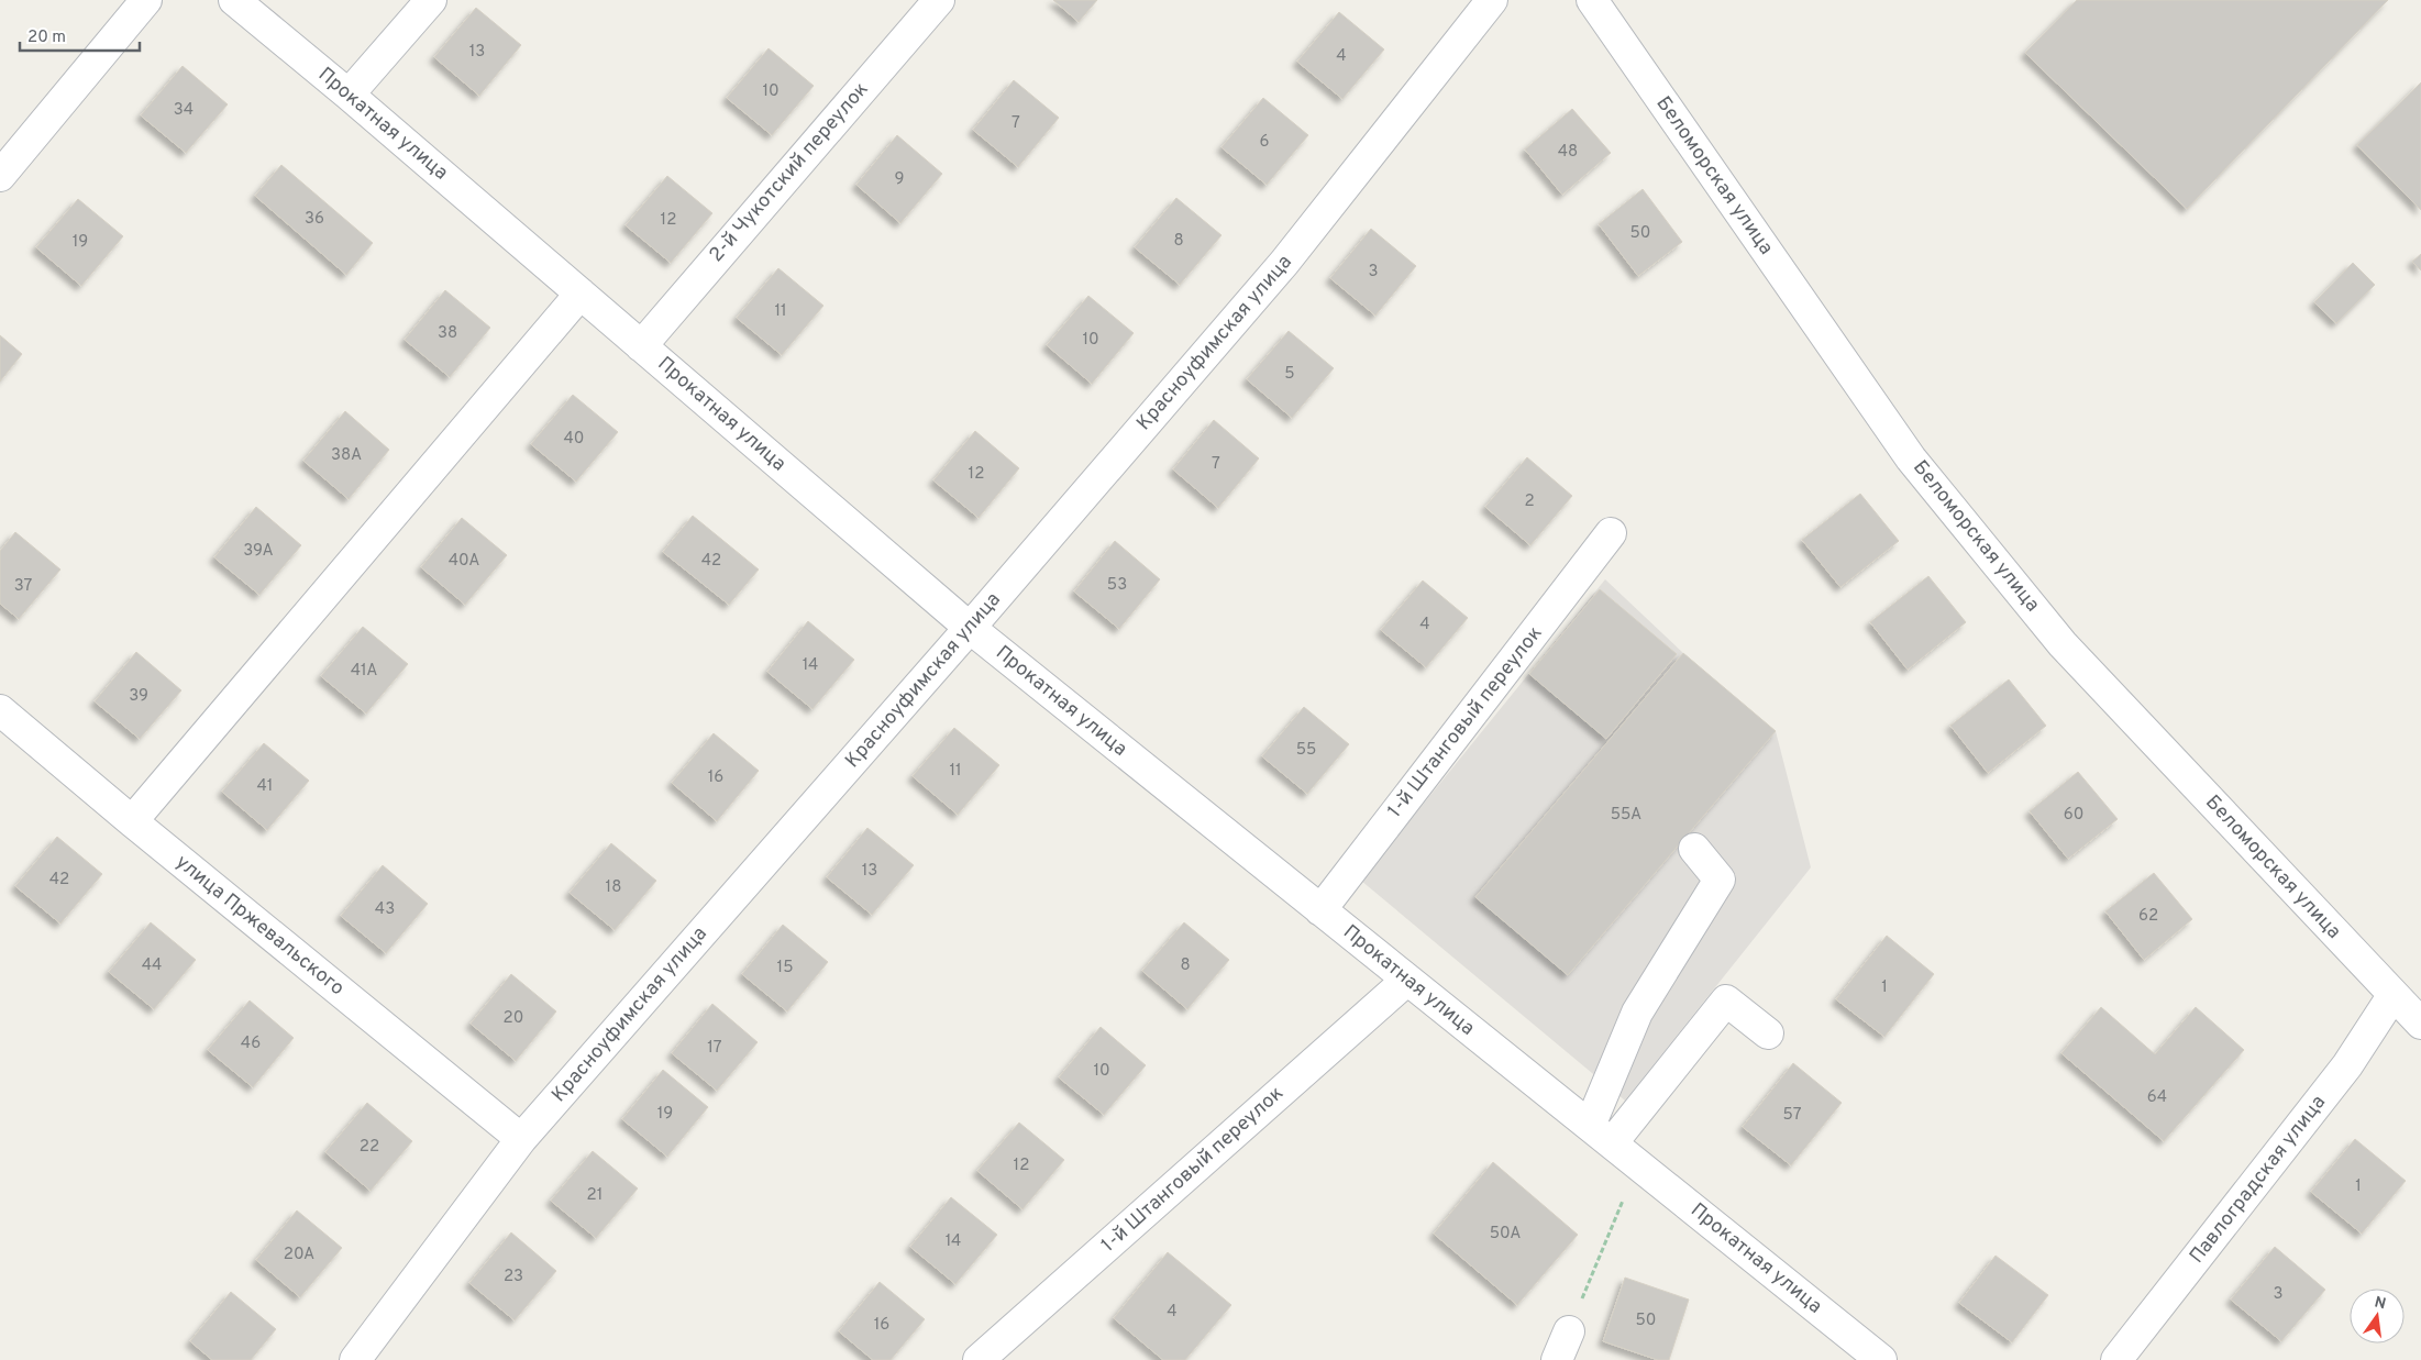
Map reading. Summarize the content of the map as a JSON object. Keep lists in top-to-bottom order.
{
  "streets": {
    "street": [
      "Прокатная улица",
      "2-й Чукотский переулок",
      "Беломорская улица",
      "Красноуфимская улица",
      "1-й Штанговый переулок",
      "улица Пржевальского",
      "Павлоградская улица"
    ]
  },
  "crossings": [
    ["Прокатная улица", "2-й Чукотский переулок"],
    ["Прокатная улица", "Красноуфимская улица"],
    ["Прокатная улица", "1-й Штанговый переулок"],
    ["Беломорская улица", "Павлоградская улица"],
    ["Красноуфимская улица", "улица Пржевальского"]
  ],
  "house_numbers": [
    "13",
    "4",
    "10",
    "34",
    "7",
    "6",
    "48",
    "9",
    "36",
    "12",
    "50",
    "8",
    "19",
    "3",
    "11",
    "38",
    "10",
    "5",
    "40",
    "38А",
    "7",
    "12",
    "2",
    "39А",
    "40А",
    "42",
    "53",
    "37",
    "4",
    "14",
    "41А",
    "39",
    "55",
    "11",
    "16",
    "41",
    "55А",
    "60",
    "13",
    "42",
    "18",
    "43",
    "62",
    "44",
    "8",
    "15",
    "1",
    "20",
    "46",
    "17",
    "10",
    "64",
    "19",
    "57",
    "22",
    "12",
    "1",
    "21",
    "50А",
    "14",
    "20А",
    "23",
    "3",
    "4",
    "50",
    "16"
  ],
  "scale_bar": "20 m",
  "north": "top"
}
